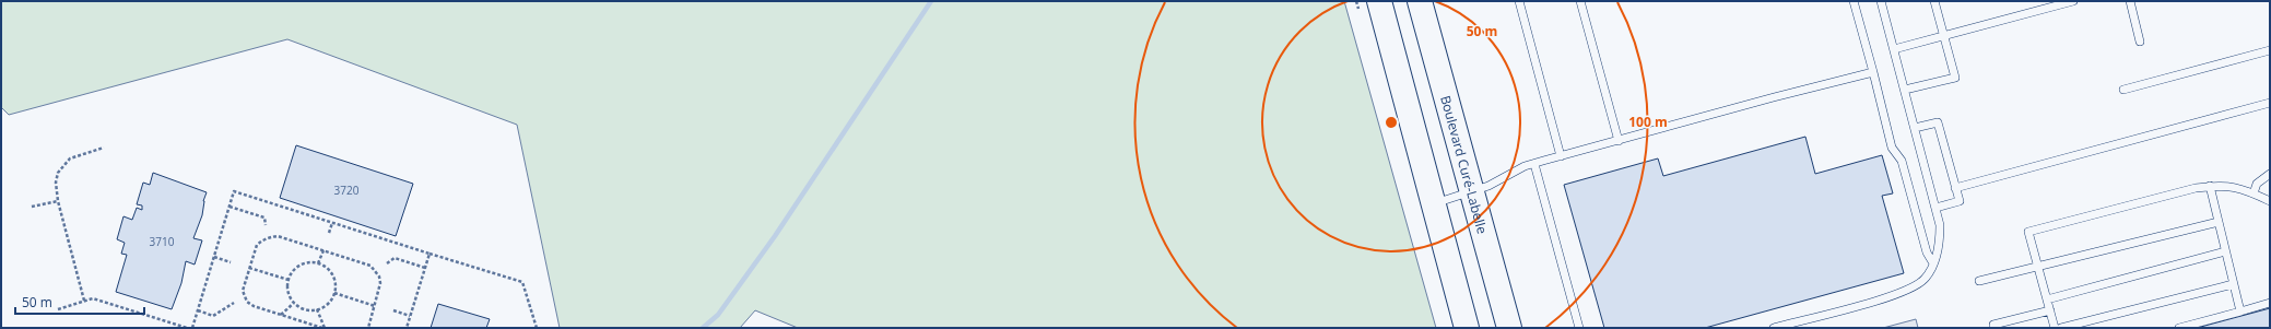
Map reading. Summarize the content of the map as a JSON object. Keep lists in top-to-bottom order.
{
  "streets": {
    "main road": ["Boulevard Curé-Labelle"]
  },
  "house_numbers": ["3720", "3710"],
  "scale_bar": "50 m",
  "rings": ["50 m", "100 m"]
}
